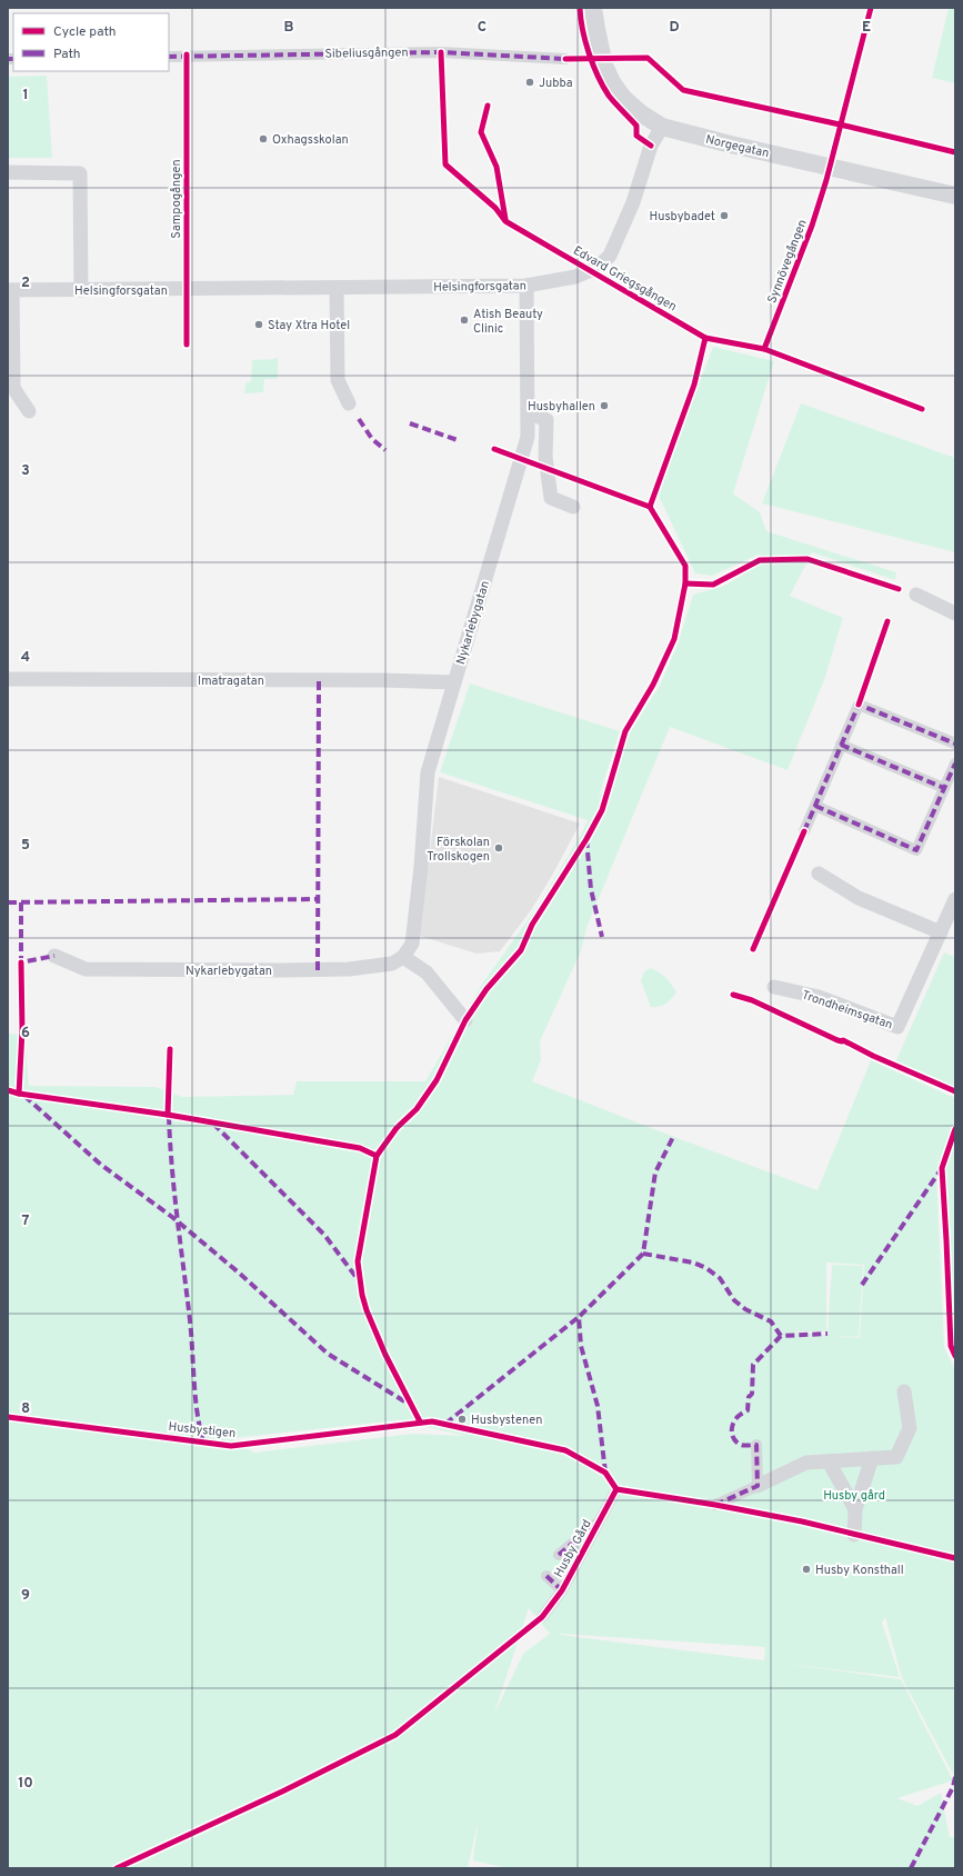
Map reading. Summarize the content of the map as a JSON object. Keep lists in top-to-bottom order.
{
  "streets": {
    "street": [
      "Sibeliusgången",
      "Norgegatan",
      "Helsingforsgatan",
      "Nykarlebygatan",
      "Imatragatan",
      "Trondheimsgatan",
      "Husby Gård"
    ],
    "cycle path": [
      "Sampogången",
      "Synnövegången",
      "Edvard Griegsgången",
      "Husbystigen"
    ]
  },
  "crossings": [
    ["Norgegatan", "Helsingforsgatan"],
    ["Helsingforsgatan", "Nykarlebygatan"],
    ["Nykarlebygatan", "Imatragatan"]
  ],
  "parks": ["Husby gård"],
  "places": [
    "Jubba",
    "Oxhagsskolan",
    "Husbybadet",
    "Atish Beauty Clinic",
    "Stay Xtra Hotel",
    "Husbyhallen",
    "Förskolan Trollskogen",
    "Husbystenen",
    "Husby Konsthall"
  ],
  "legend": ["Cycle path", "Path"],
  "grid": {
    "columns": [
      "B",
      "C",
      "D",
      "E"
    ],
    "rows": [
      "1",
      "2",
      "3",
      "4",
      "5",
      "6",
      "7",
      "8",
      "9",
      "10"
    ]
  }
}
